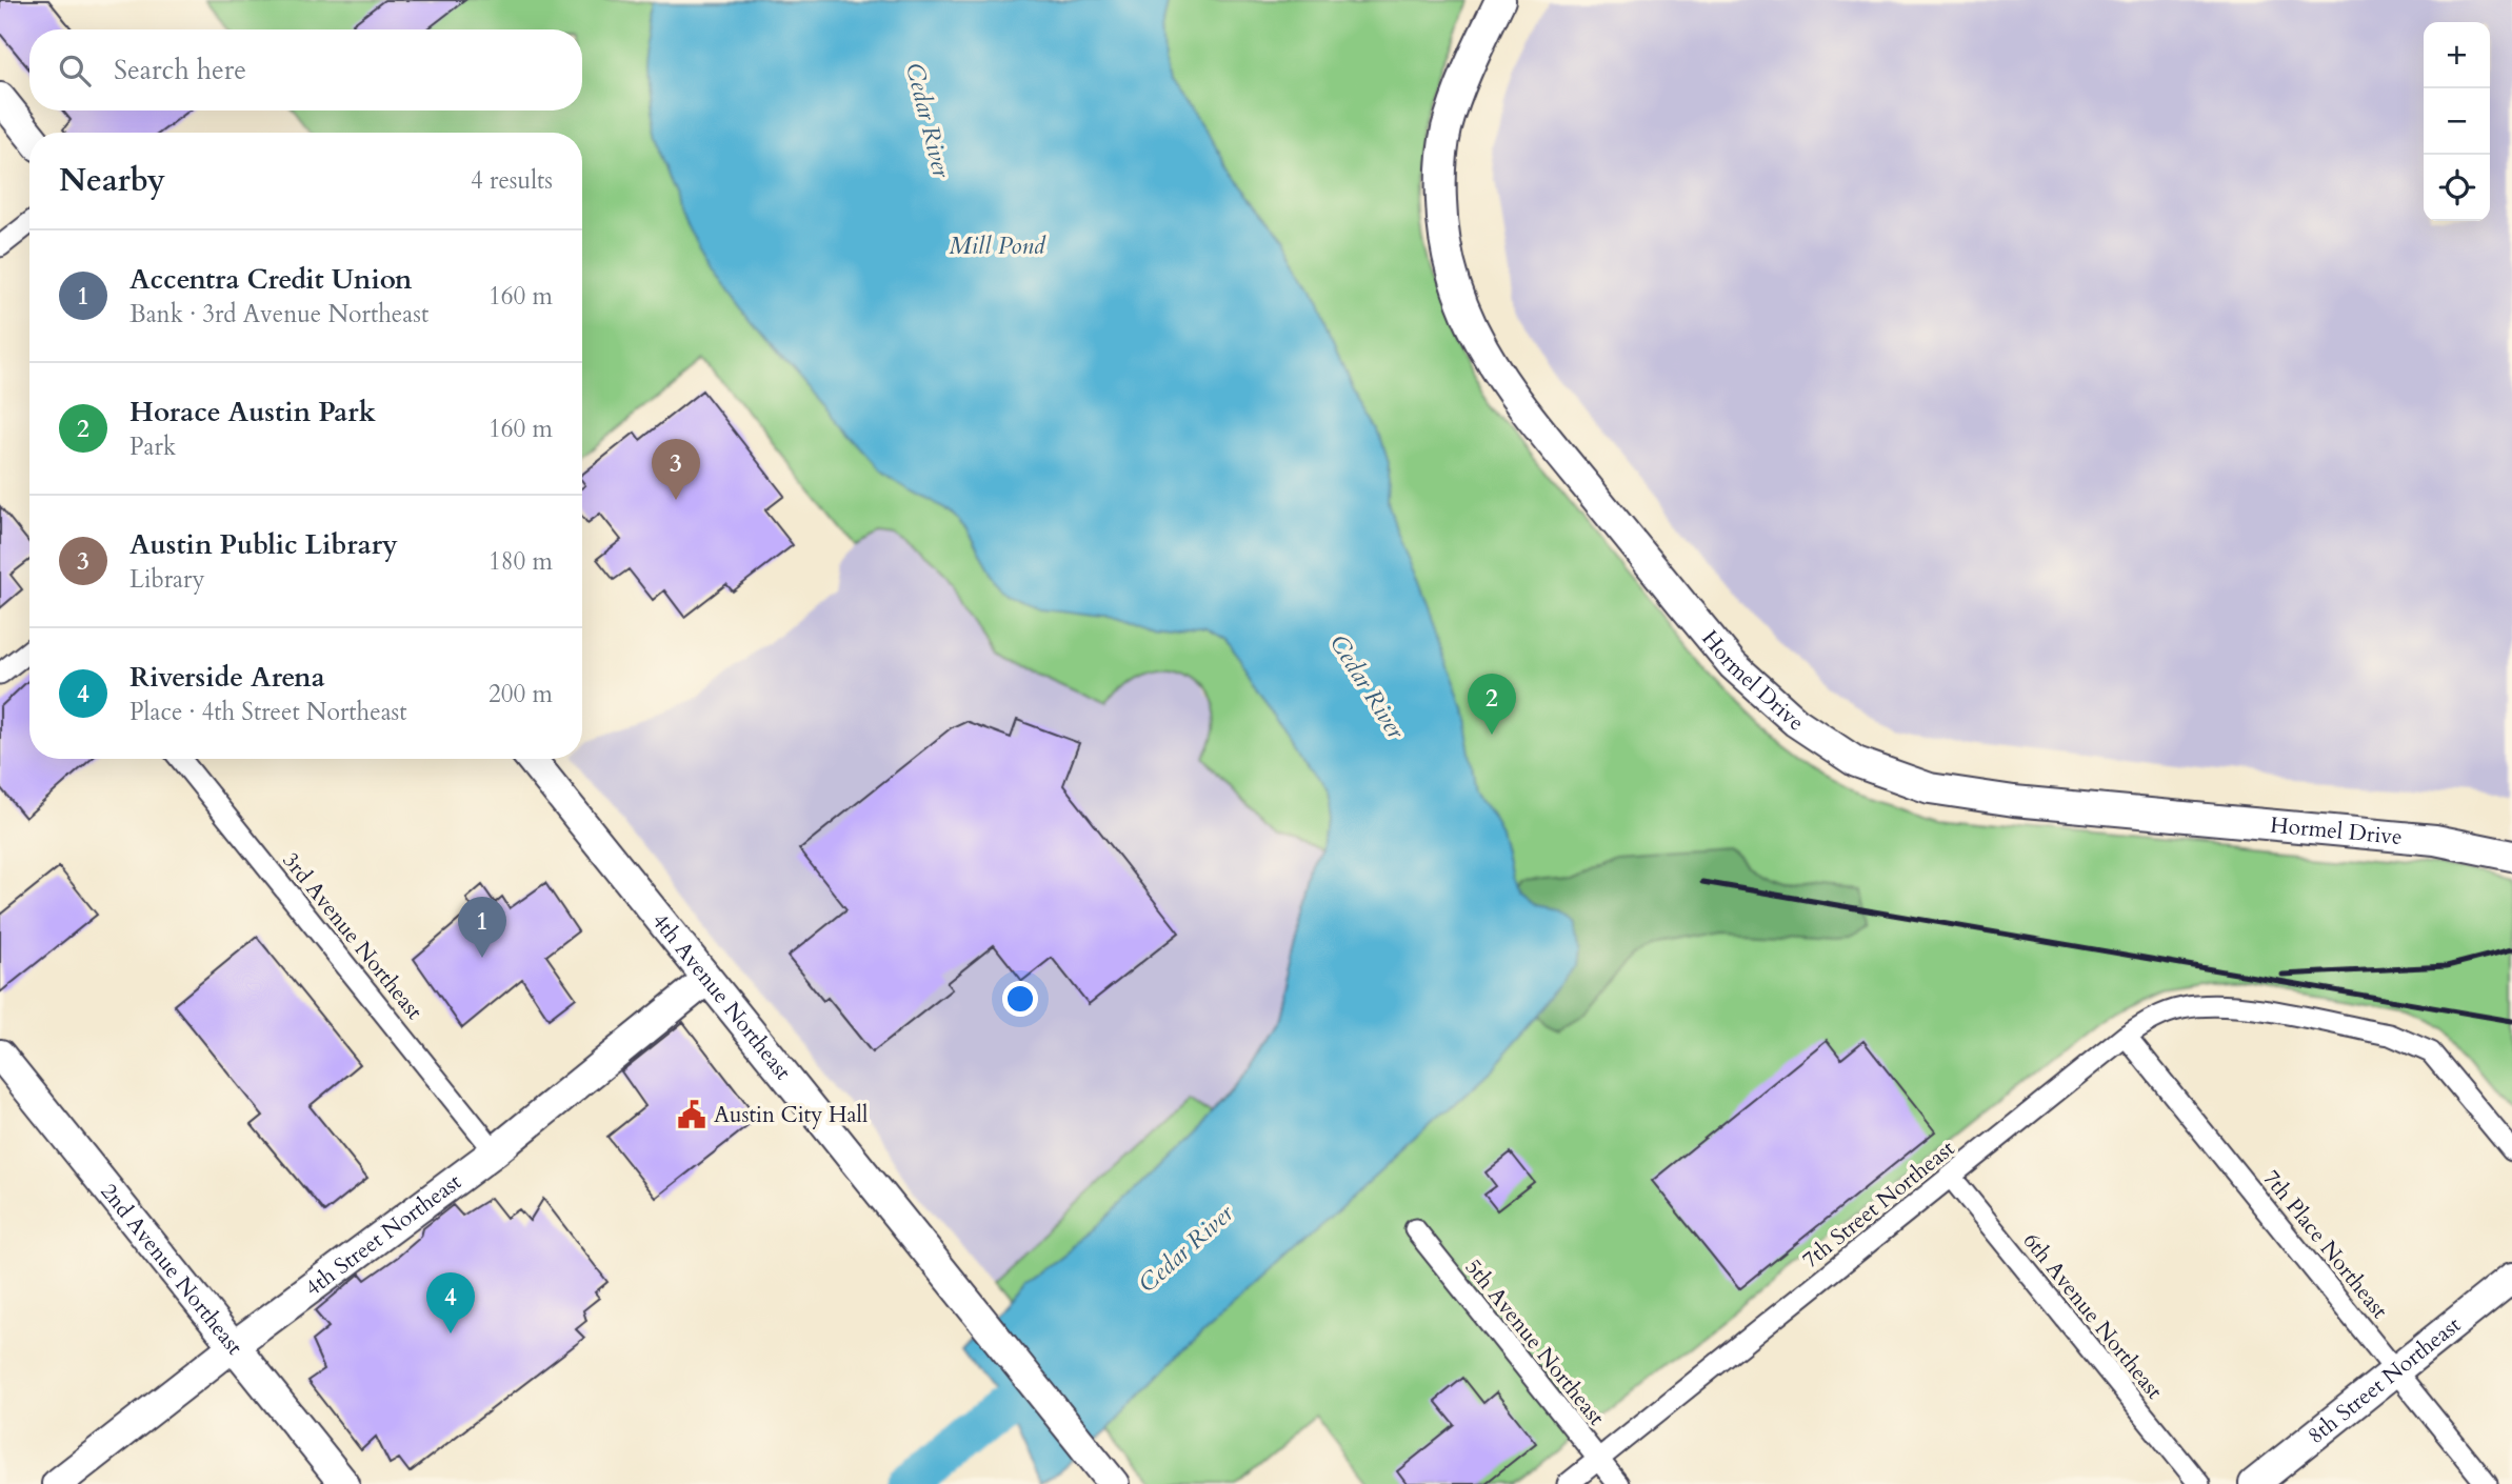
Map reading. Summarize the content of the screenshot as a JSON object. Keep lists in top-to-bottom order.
{
  "streets": {
    "street": [
      "Hormel Drive",
      "3rd Avenue Northeast",
      "4th Avenue Northeast",
      "7th Street Northeast",
      "4th Street Northeast",
      "7th Place Northeast",
      "2nd Avenue Northeast",
      "6th Avenue Northeast",
      "5th Avenue Northeast",
      "8th Street Northeast"
    ]
  },
  "crossings": [
    ["3rd Avenue Northeast", "4th Street Northeast"],
    ["4th Avenue Northeast", "4th Street Northeast"],
    ["7th Street Northeast", "7th Place Northeast"],
    ["7th Street Northeast", "6th Avenue Northeast"],
    ["7th Street Northeast", "5th Avenue Northeast"],
    ["4th Street Northeast", "2nd Avenue Northeast"],
    ["7th Place Northeast", "8th Street Northeast"]
  ],
  "water": ["Cedar River", "Mill Pond"],
  "places": {
    "public building": ["Austin City Hall"]
  },
  "page": {
    "map_buttons": ["+", "−"],
    "search": "Search here",
    "heading": ["Nearby", "4 results"],
    "list": [
      {
        "mark": "1",
        "name": "Accentra Credit Union",
        "note": "Bank · 3rd Avenue Northeast",
        "value": "160 m"
      },
      {
        "mark": "2",
        "name": "Horace Austin Park",
        "note": "Park",
        "value": "160 m"
      },
      {
        "mark": "3",
        "name": "Austin Public Library",
        "note": "Library",
        "value": "180 m"
      },
      {
        "mark": "4",
        "name": "Riverside Arena",
        "note": "Place · 4th Street Northeast",
        "value": "200 m"
      }
    ],
    "pins": [
      "3",
      "2",
      "1",
      "4"
    ]
  }
}
